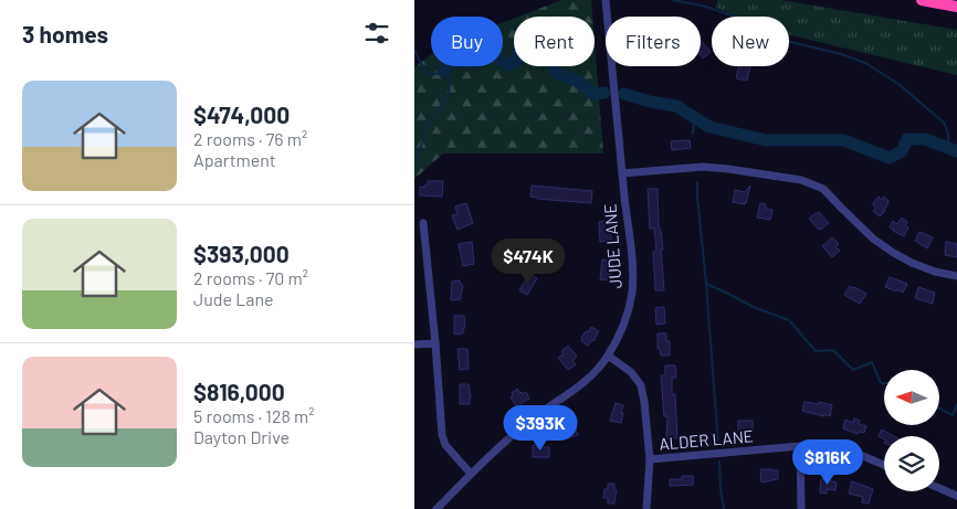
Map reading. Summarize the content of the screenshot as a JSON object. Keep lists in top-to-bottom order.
{
  "streets": {
    "street": ["JUDE LANE", "ALDER LANE"]
  },
  "north": "left",
  "page": {
    "heading": "3 homes",
    "chip": [
      "Buy",
      "Rent",
      "Filters",
      "New"
    ],
    "list": [
      {
        "name": "$474,000",
        "note": "2 rooms · 76 m² · Apartment"
      },
      {
        "name": "$393,000",
        "note": "2 rooms · 70 m² · Jude Lane"
      },
      {
        "name": "$816,000",
        "note": "5 rooms · 128 m² · Dayton Drive"
      }
    ],
    "price": ["$474K", "$393K", "$816K"]
  }
}
